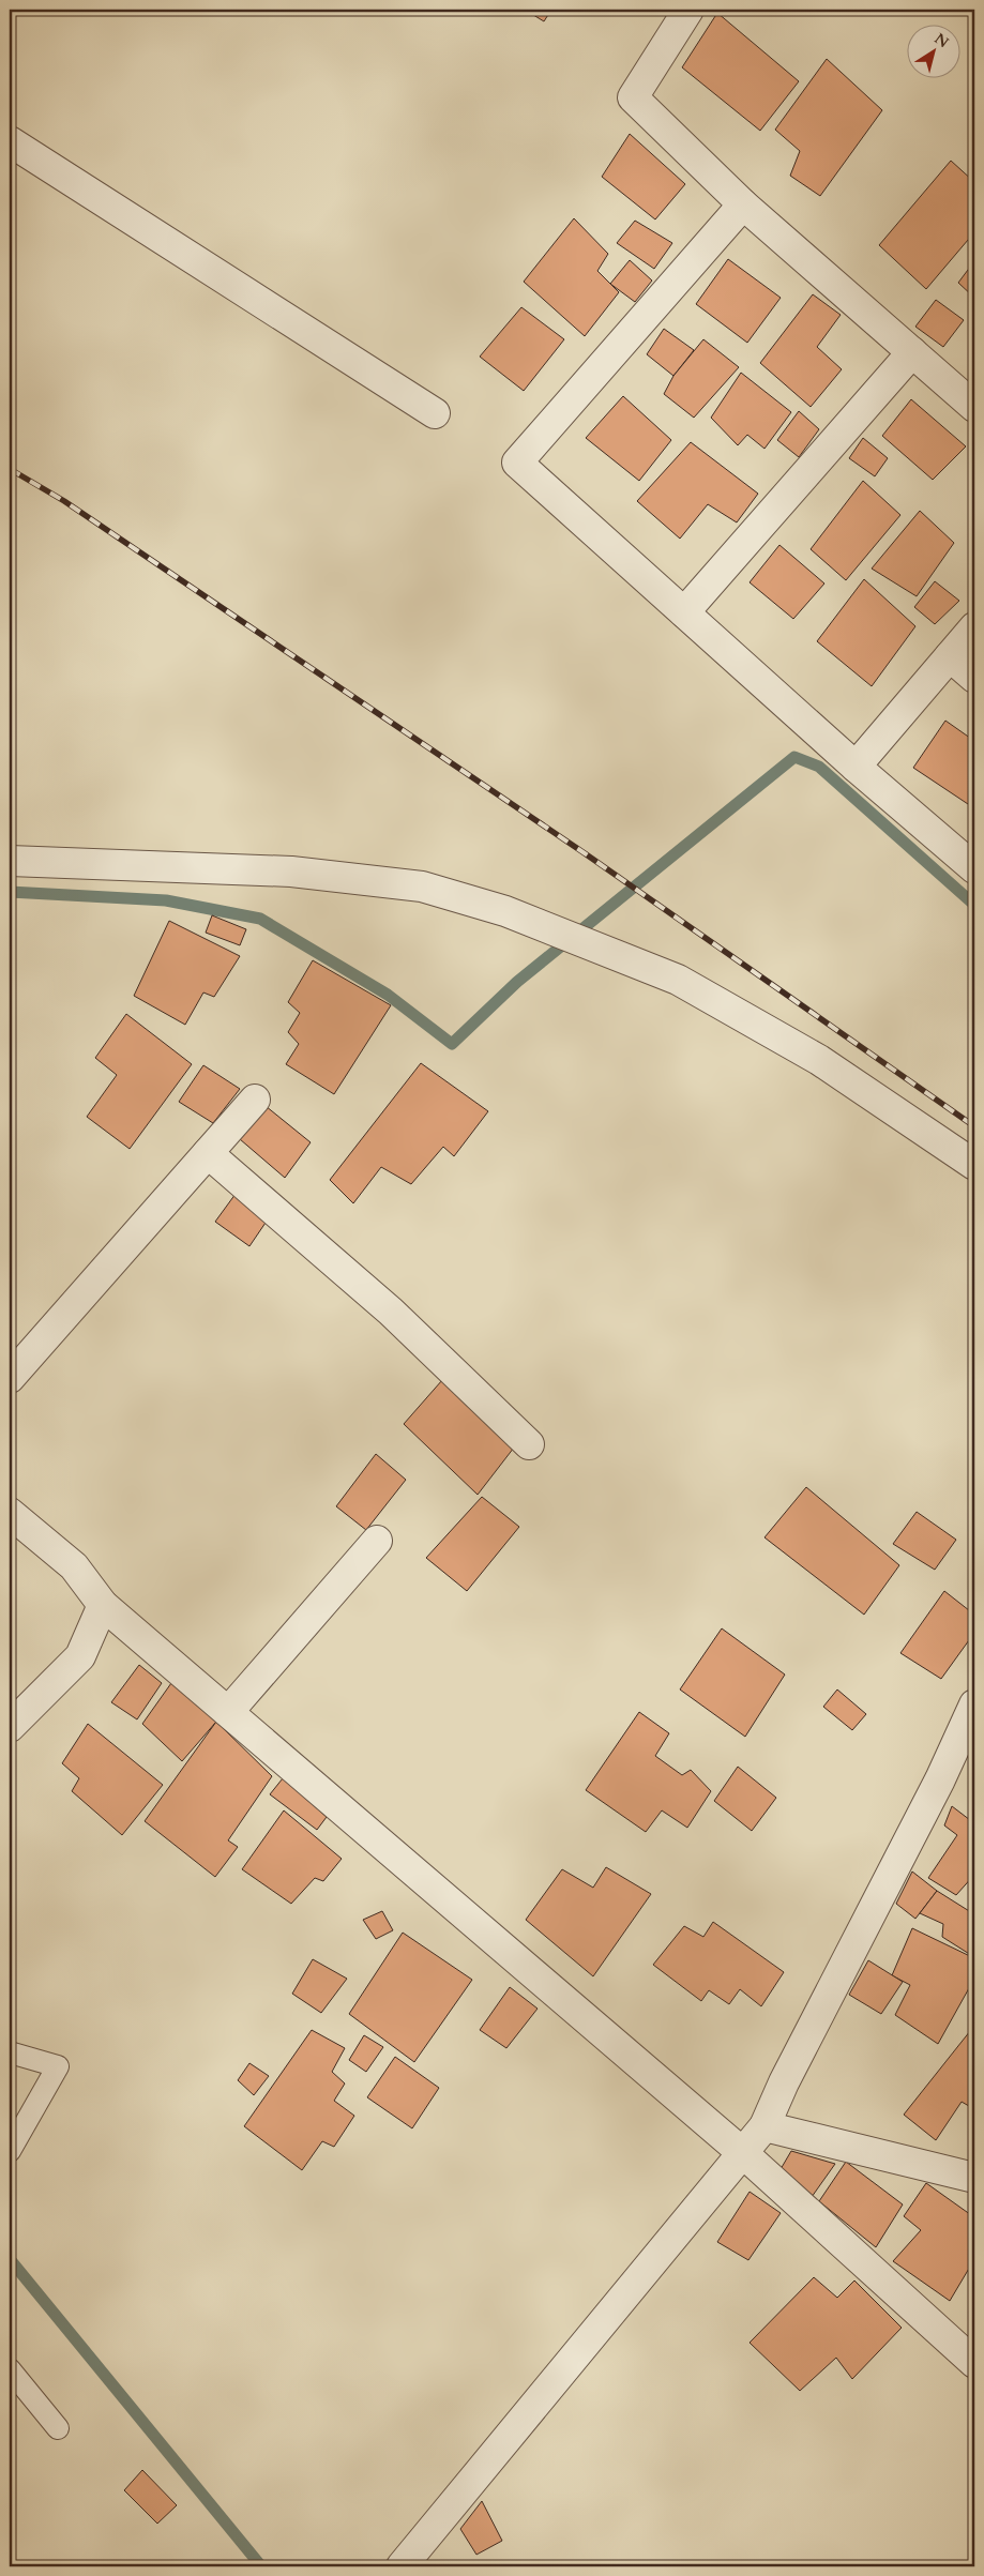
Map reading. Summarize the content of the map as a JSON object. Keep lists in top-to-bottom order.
{
  "north": "top right"
}
